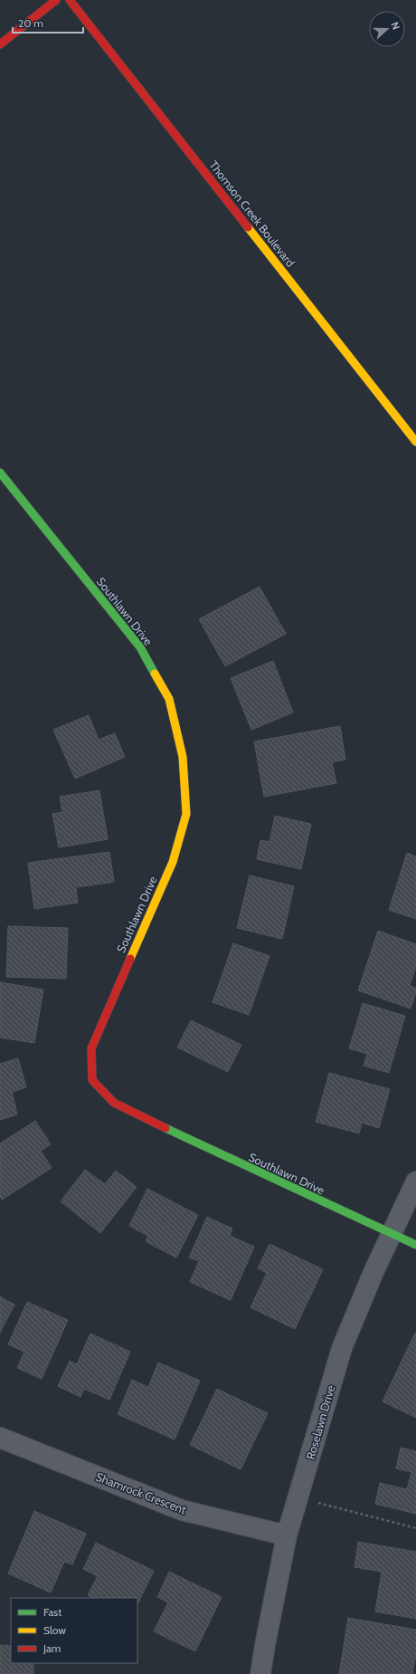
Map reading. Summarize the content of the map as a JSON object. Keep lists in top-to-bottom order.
{
  "streets": {
    "street": [
      "Thomson Creek Boulevard",
      "Southlawn Drive",
      "Roselawn Drive",
      "Shamrock Crescent"
    ]
  },
  "crossings": [
    ["Southlawn Drive", "Roselawn Drive"],
    ["Roselawn Drive", "Shamrock Crescent"]
  ],
  "legend": ["Fast", "Slow", "Jam"],
  "scale_bar": "20 m",
  "north": "right"
}
